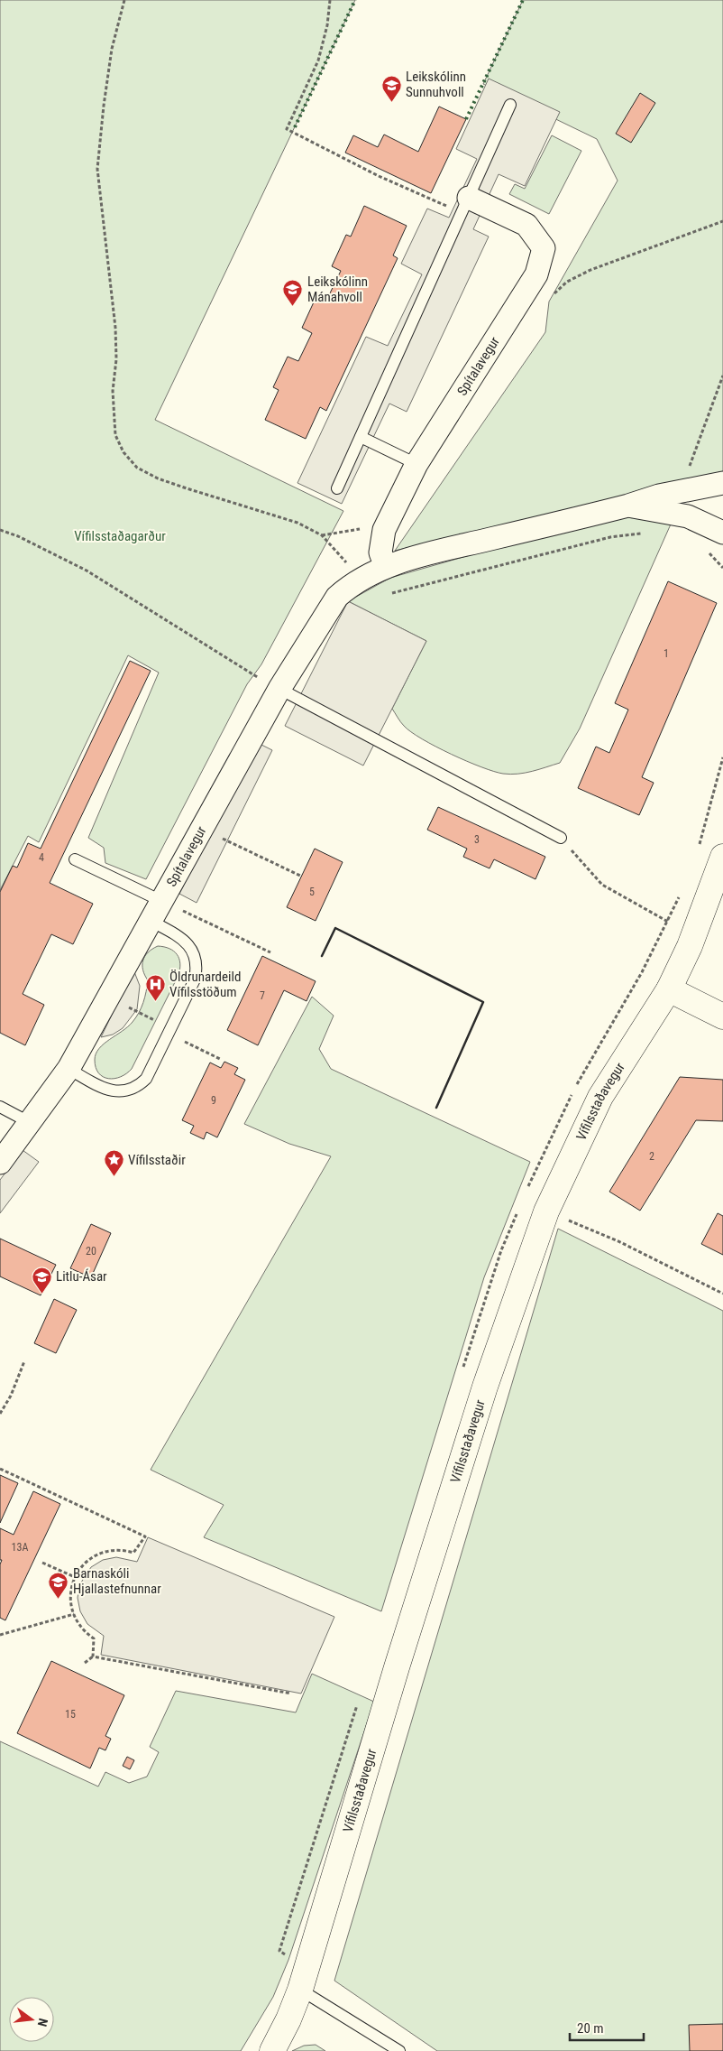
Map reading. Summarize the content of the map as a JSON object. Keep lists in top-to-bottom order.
{
  "streets": {
    "main road": ["Vífilsstaðavegur"],
    "street": ["Spítalavegur"]
  },
  "parks": ["Vífilsstaðagarður"],
  "places": {
    "school or university": [
      "Leikskólinn Sunnuhvoll",
      "Leikskólinn Mánahvoll",
      "Litlu-Ásar",
      "Barnaskóli Hjallastefnunnar"
    ],
    "hospital": ["Öldrunardeild Vífilsstöðum"],
    "place": ["Vífilsstaðir"]
  },
  "house_numbers": [
    "1",
    "3",
    "4",
    "5",
    "7",
    "9",
    "2",
    "20",
    "13A",
    "15"
  ],
  "scale_bar": "20 m",
  "north": "right"
}
